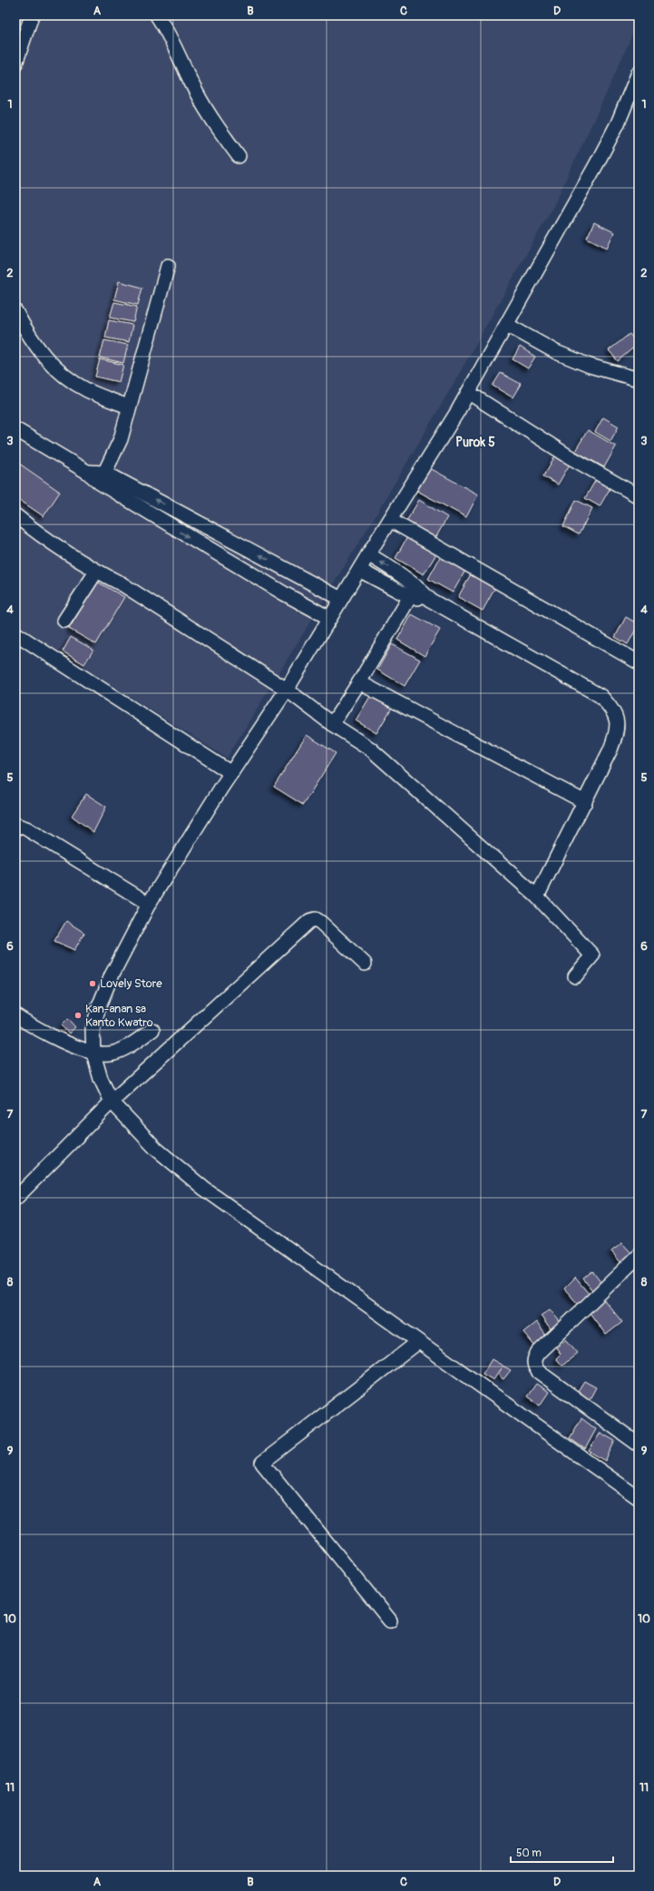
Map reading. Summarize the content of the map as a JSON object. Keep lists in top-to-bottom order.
{
  "districts": ["Purok 5"],
  "places": ["Lovely Store", "Kan-anan sa Kanto Kwatro"],
  "scale_bar": "50 m",
  "grid": {
    "columns": [
      "A",
      "B",
      "C",
      "D"
    ],
    "rows": [
      "1",
      "2",
      "3",
      "4",
      "5",
      "6",
      "7",
      "8",
      "9",
      "10",
      "11"
    ]
  }
}
